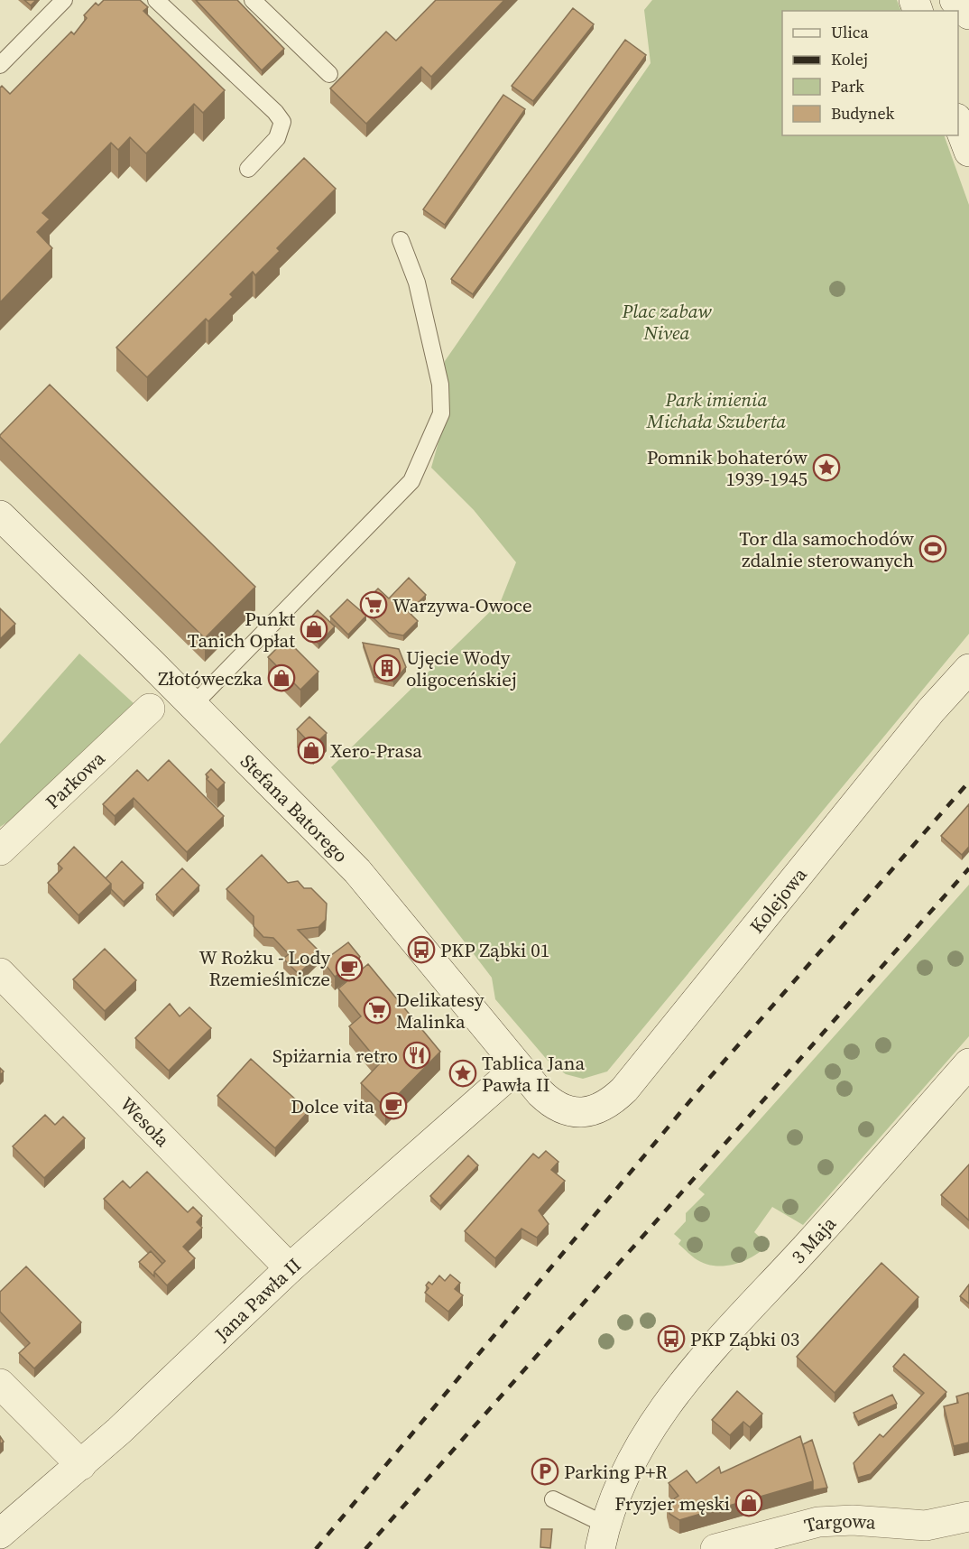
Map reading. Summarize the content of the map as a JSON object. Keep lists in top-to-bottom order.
{
  "streets": {
    "street": [
      "Parkowa",
      "Stefana Batorego",
      "Kolejowa",
      "Wesoła",
      "3 Maja",
      "Jana Pawła II",
      "Targowa"
    ]
  },
  "crossings": [
    ["Stefana Batorego", "Kolejowa"],
    ["Stefana Batorego", "Jana Pawła II"],
    ["Wesoła", "Jana Pawła II"]
  ],
  "parks": ["Plac zabaw Nivea", "Park imienia Michała Szuberta"],
  "places": {
    "place": ["Pomnik bohaterów 1939-1945", "Tablica Jana Pawła II"],
    "sports": ["Tor dla samochodów zdalnie sterowanych"],
    "supermarket": ["Warzywa-Owoce", "Delikatesy Malinka"],
    "shop": [
      "Punkt Tanich Opłat",
      "Złotóweczka",
      "Xero-Prasa",
      "Fryzjer męski"
    ],
    "building": ["Ujęcie Wody oligoceńskiej"],
    "bus stop": ["PKP Ząbki 01", "PKP Ząbki 03"],
    "cafe": ["W Rożku - Lody Rzemieślnicze", "Dolce vita"],
    "restaurant": ["Spiżarnia retro"],
    "parking": ["Parking P+R"]
  },
  "legend": [
    "Ulica",
    "Kolej",
    "Park",
    "Budynek"
  ]
}
